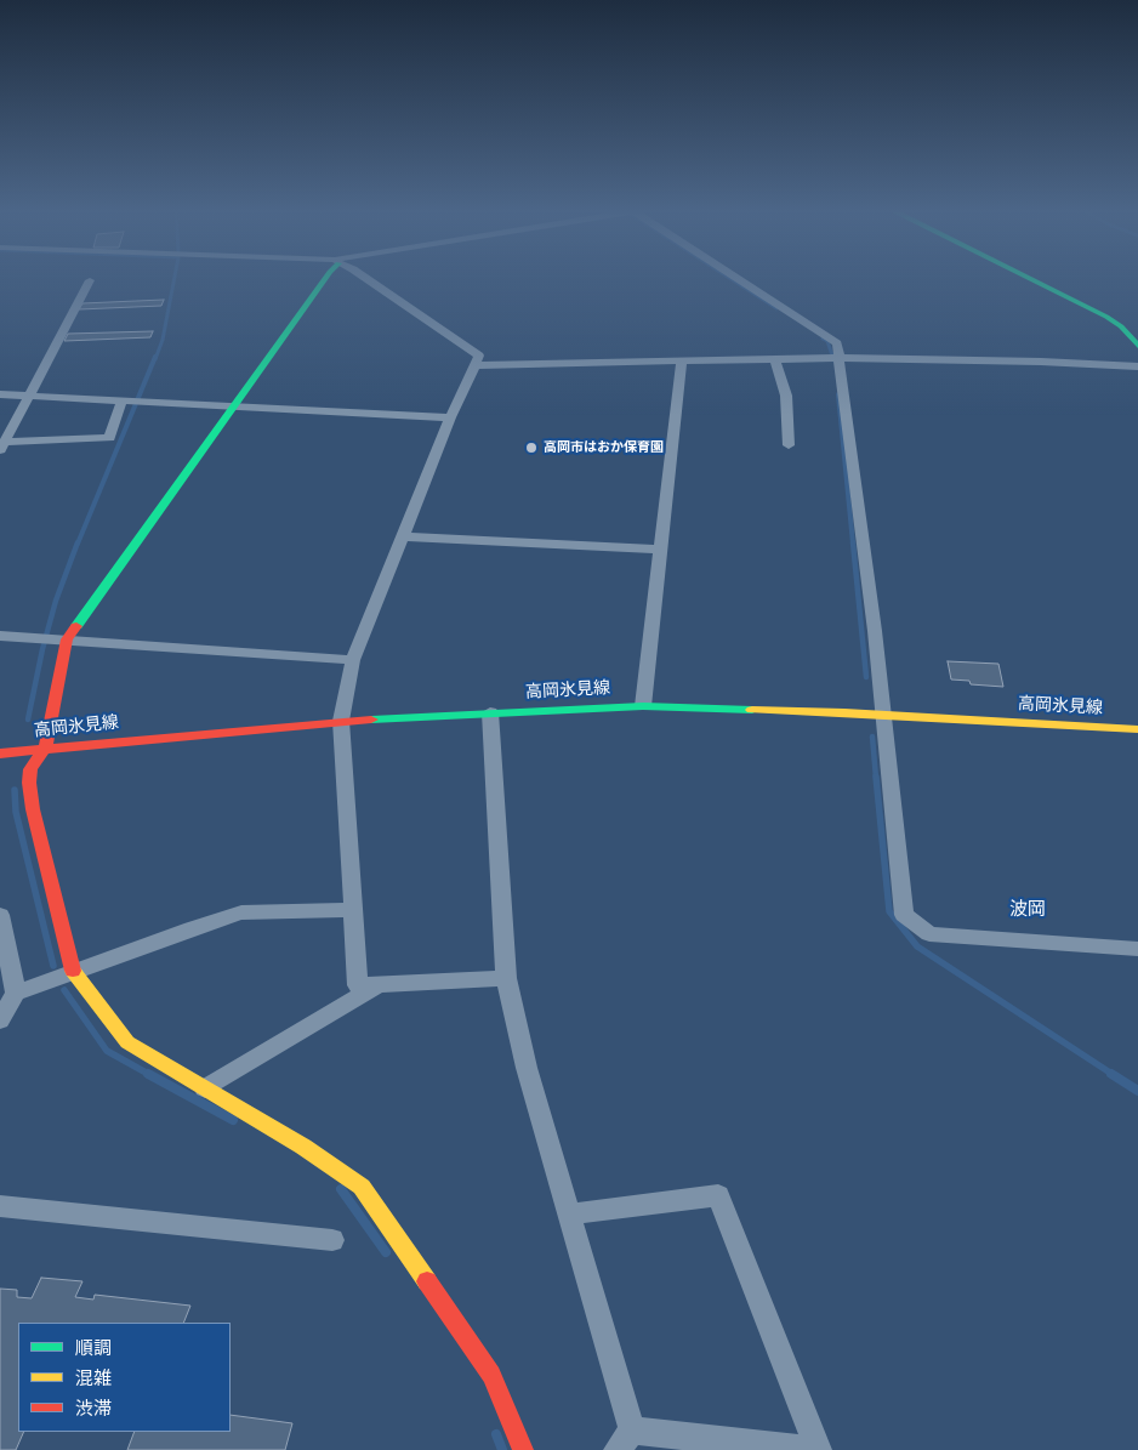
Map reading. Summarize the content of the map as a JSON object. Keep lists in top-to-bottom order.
{
  "streets": {
    "street": ["高岡氷見線"]
  },
  "districts": ["波岡"],
  "places": ["高岡市はおか保育園"],
  "legend": ["順調", "混雑", "渋滞"]
}
